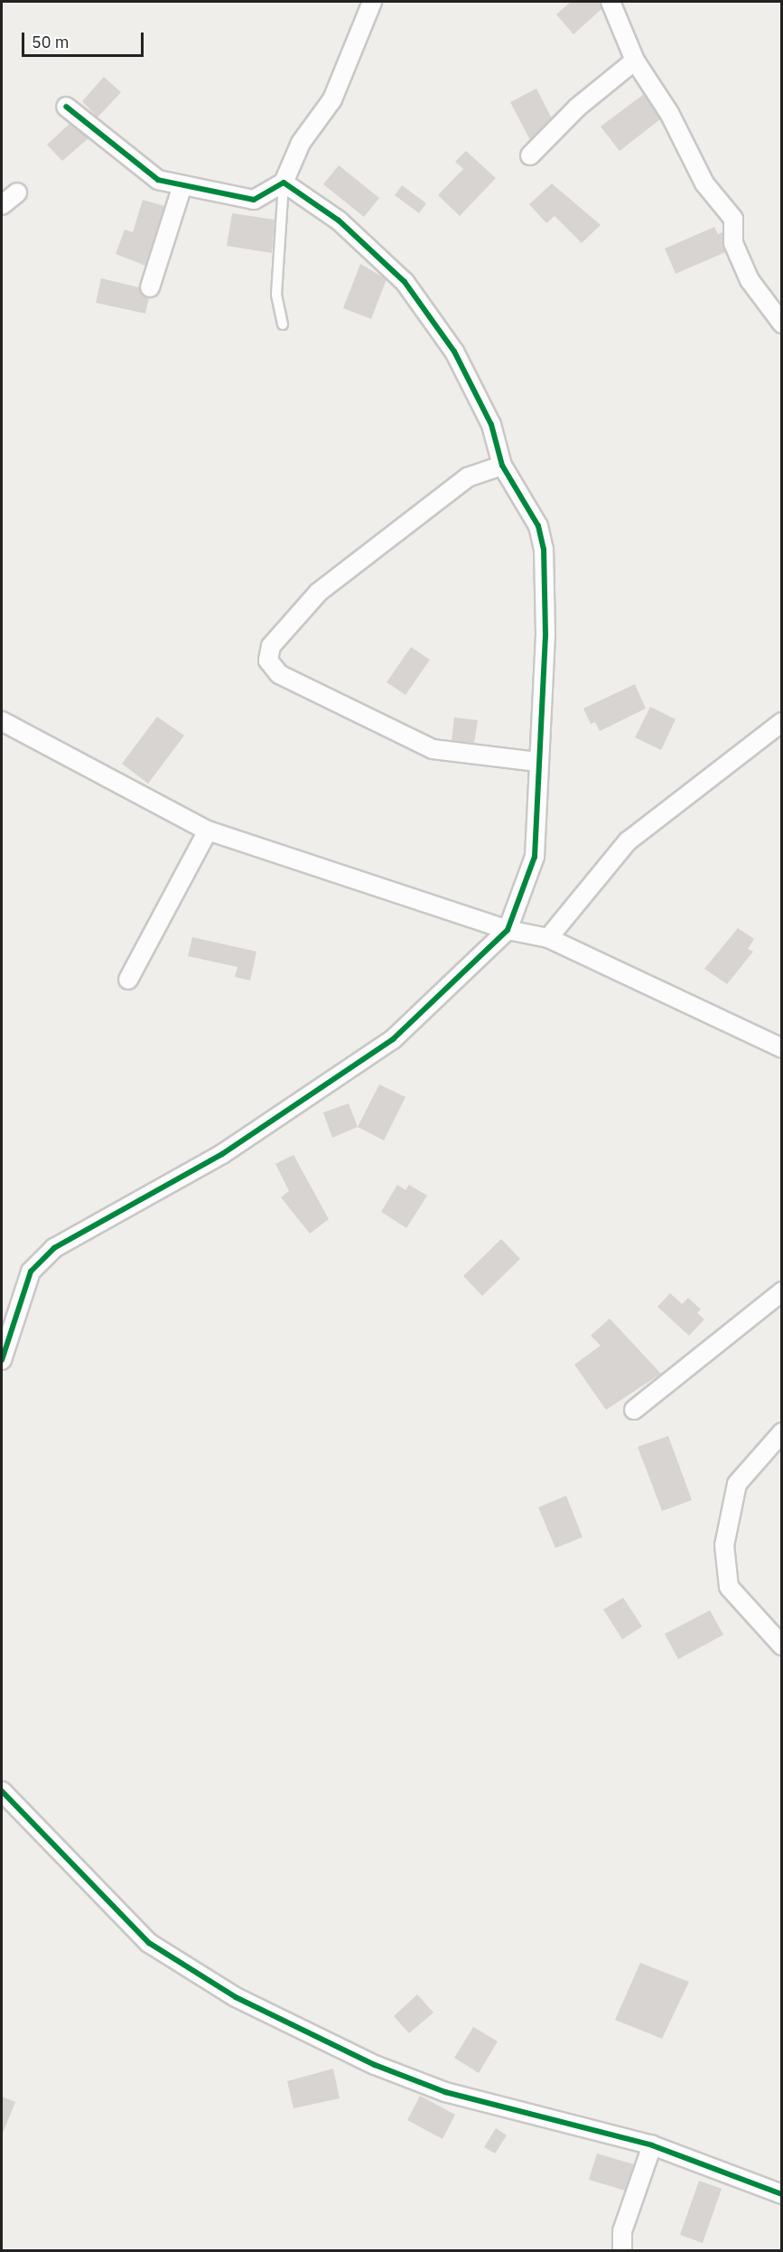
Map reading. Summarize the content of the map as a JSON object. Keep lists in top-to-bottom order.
{
  "scale_bar": "50 m"
}
